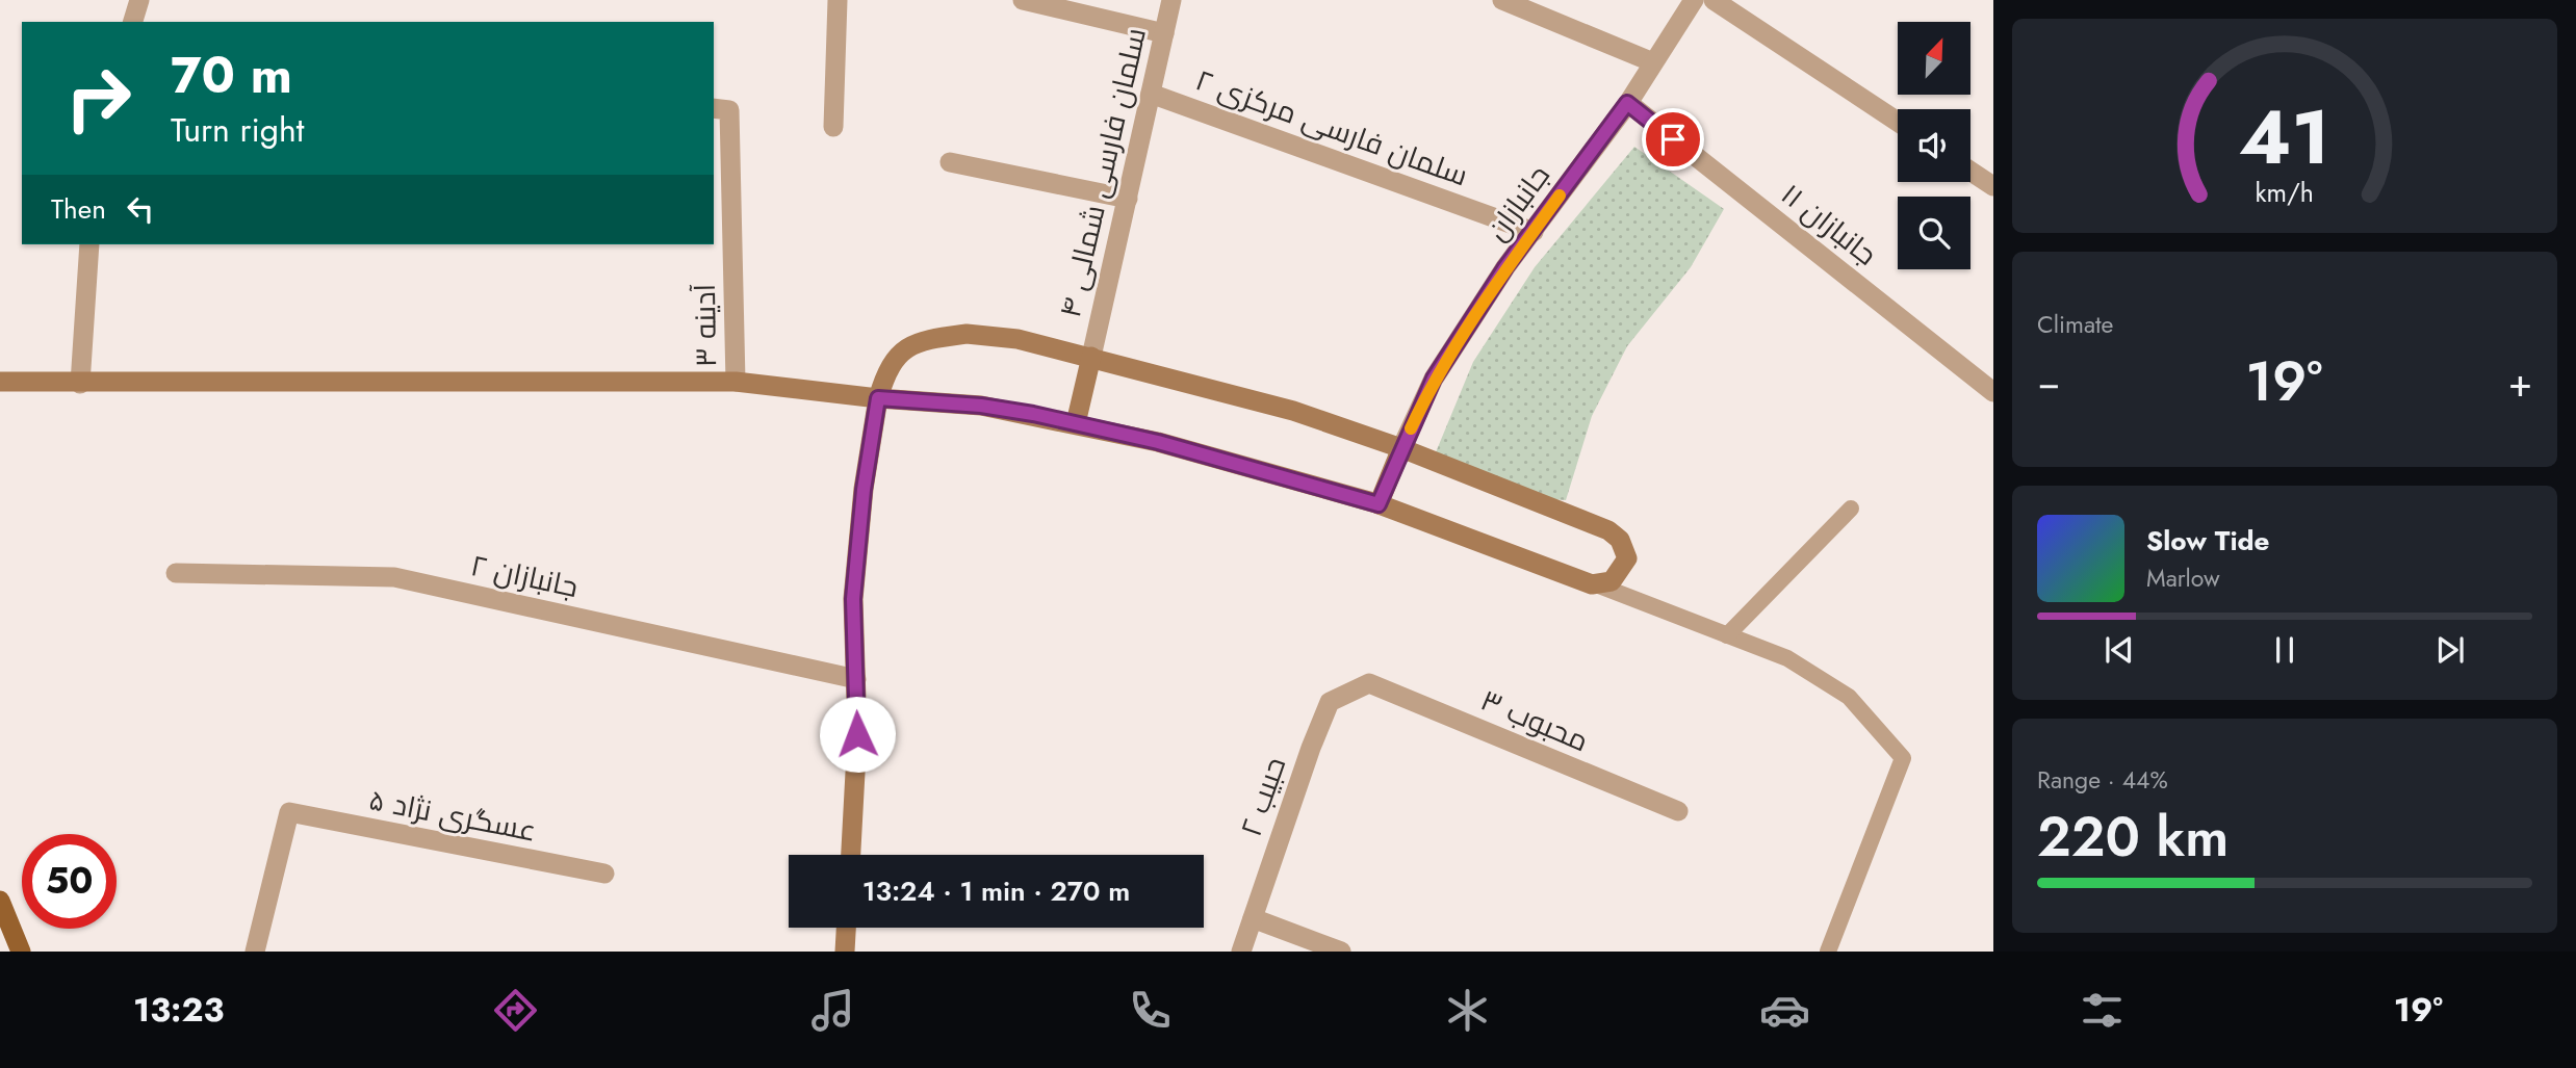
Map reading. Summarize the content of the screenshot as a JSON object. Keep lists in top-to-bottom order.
{
  "streets": {
    "street": [
      "سلمان فارسی مرکزی ۲",
      "سلمان فارسی شمالی ۴",
      "جانبازان",
      "جانبازان ۱۱",
      "آدینه ۳",
      "جانبازان ۲",
      "محبوب ۳",
      "حبیب ۲",
      "عسگری نژاد ۵"
    ]
  },
  "crossings": [
    ["سلمان فارسی مرکزی ۲", "سلمان فارسی شمالی ۴"],
    ["سلمان فارسی مرکزی ۲", "جانبازان"],
    ["جانبازان", "جانبازان ۱۱"],
    ["محبوب ۳", "حبیب ۲"]
  ],
  "north": "top right",
  "page": {
    "turn": ["70 m", "Turn right"],
    "then": "Then",
    "tile": [
      "Climate",
      ["Range · 44%", "220 km"]
    ],
    "heat": ["−", "19°", "+"],
    "song": ["Slow Tide", "Marlow"],
    "limit": "50",
    "trip": "13:24 · 1 min · 270 m",
    "tabs": ["13:23", "19°"],
    "gauge": ["41", "km/h"]
  }
}
